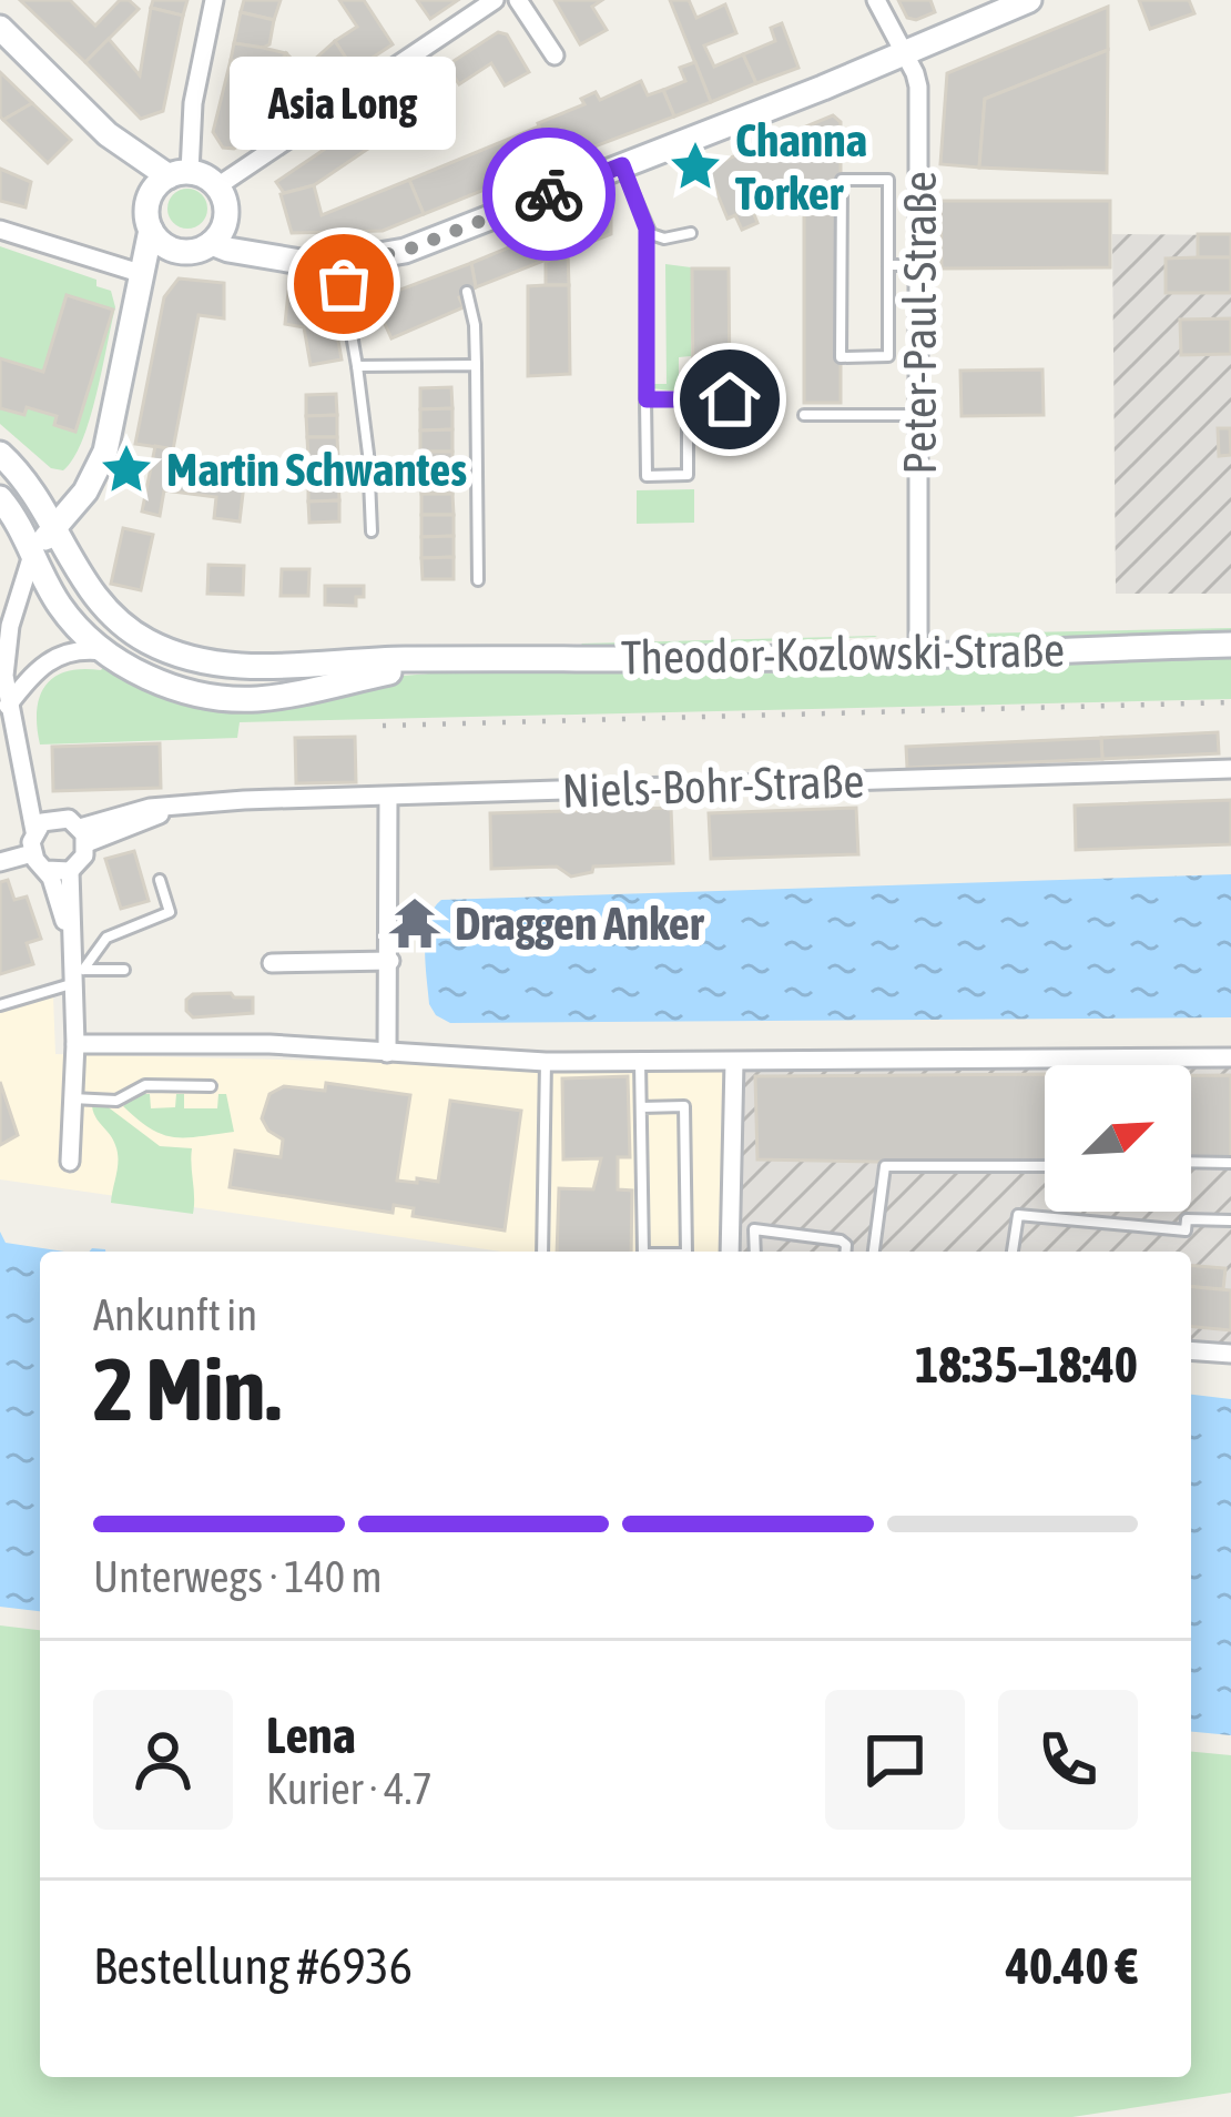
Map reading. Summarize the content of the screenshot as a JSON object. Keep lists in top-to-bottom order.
{
  "streets": {
    "street": ["Peter-Paul-Straße", "Theodor-Kozlowski-Straße", "Niels-Bohr-Straße"]
  },
  "crossings": [
    ["Peter-Paul-Straße", "Theodor-Kozlowski-Straße"]
  ],
  "places": {
    "place": ["Channa Torker", "Martin Schwantes"],
    "other": ["Asia Long"],
    "temple": ["Draggen Anker"]
  },
  "north": "top right",
  "page": {
    "bubble": "Asia Long",
    "heading": ["2 Min.", "Ankunft in", "18:35–18:40"],
    "panel": [
      "Lena",
      "Kurier · 4.7",
      "Bestellung #6936",
      "40.40 €"
    ],
    "bar": "Unterwegs · 140 m"
  }
}
